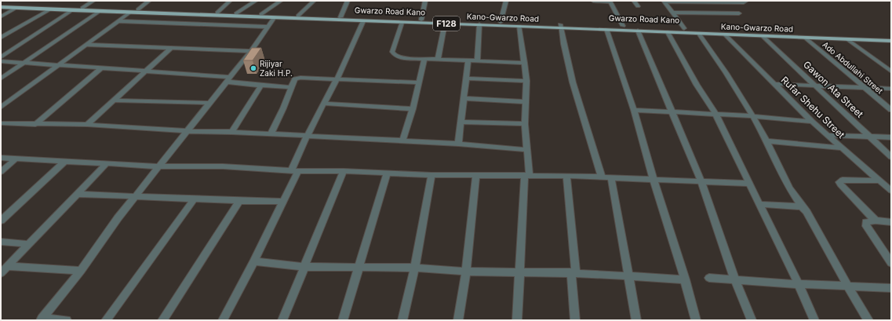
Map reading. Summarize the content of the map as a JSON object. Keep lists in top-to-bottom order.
{
  "streets": {
    "main road": ["Gwarzo Road Kano", "Kano-Gwarzo Road", "F128"],
    "street": ["Ado Abdullahi Street", "Gawon Ata Street", "Rufar Shehu Street"]
  },
  "crossings": [
    ["Gwarzo Road Kano", "Kano-Gwarzo Road"],
    ["Kano-Gwarzo Road", "Ado Abdullahi Street"],
    ["Kano-Gwarzo Road", "Gawon Ata Street"],
    ["Kano-Gwarzo Road", "Rufar Shehu Street"]
  ],
  "places": ["Rijiyar Zaki H.P."]
}
